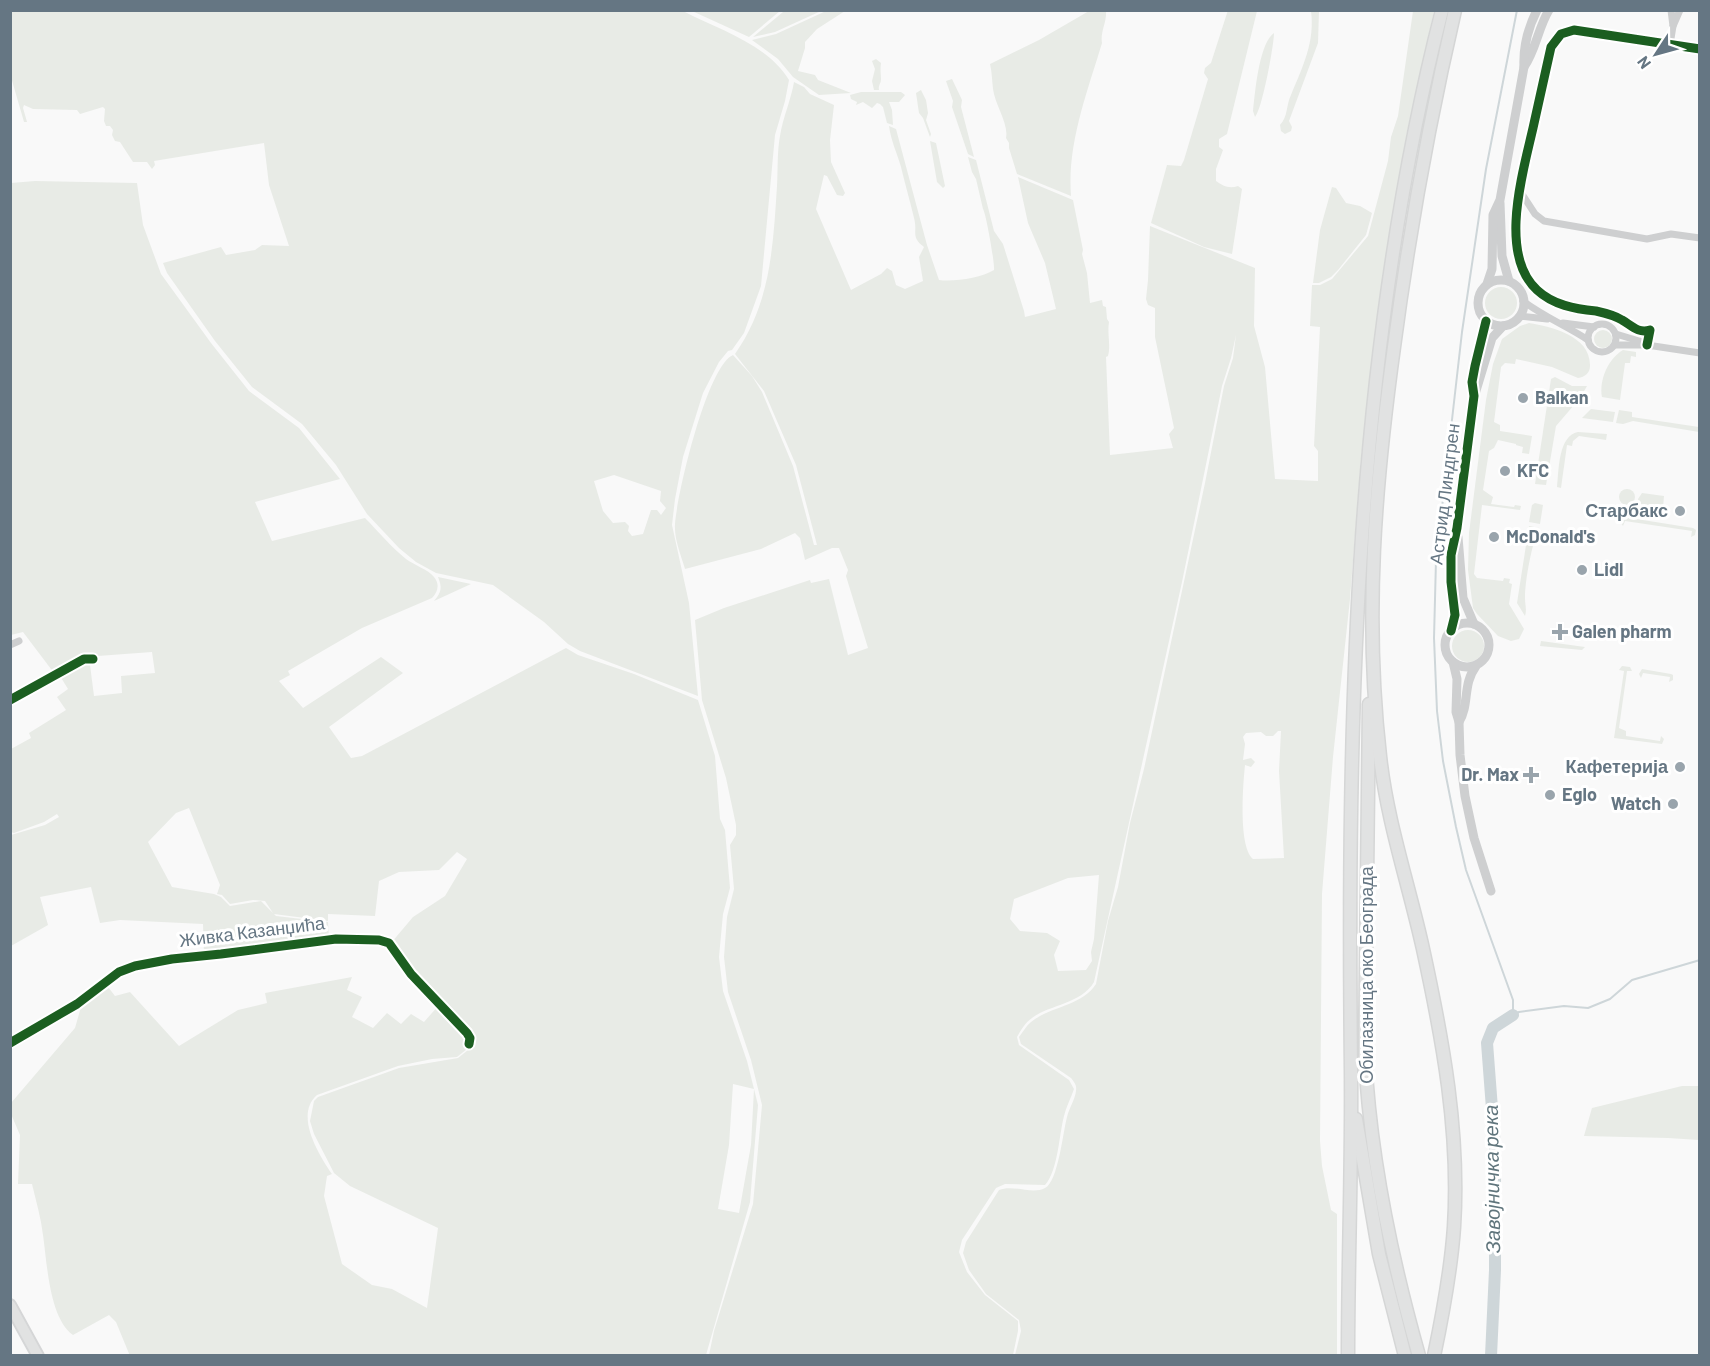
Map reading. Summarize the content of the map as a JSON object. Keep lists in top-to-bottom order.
{
  "streets": {
    "highway": ["Обилазница око Београда"],
    "street": ["Астрид Линдгрен", "Живка Казанџића"]
  },
  "water": ["Завојничка река"],
  "places": {
    "other": [
      "Balkan",
      "KFC",
      "Старбакс",
      "McDonald's",
      "Lidl",
      "Кафетерија",
      "Eglo",
      "Watch"
    ],
    "health": ["Galen pharm", "Dr. Max"]
  },
  "north": "bottom left"
}
